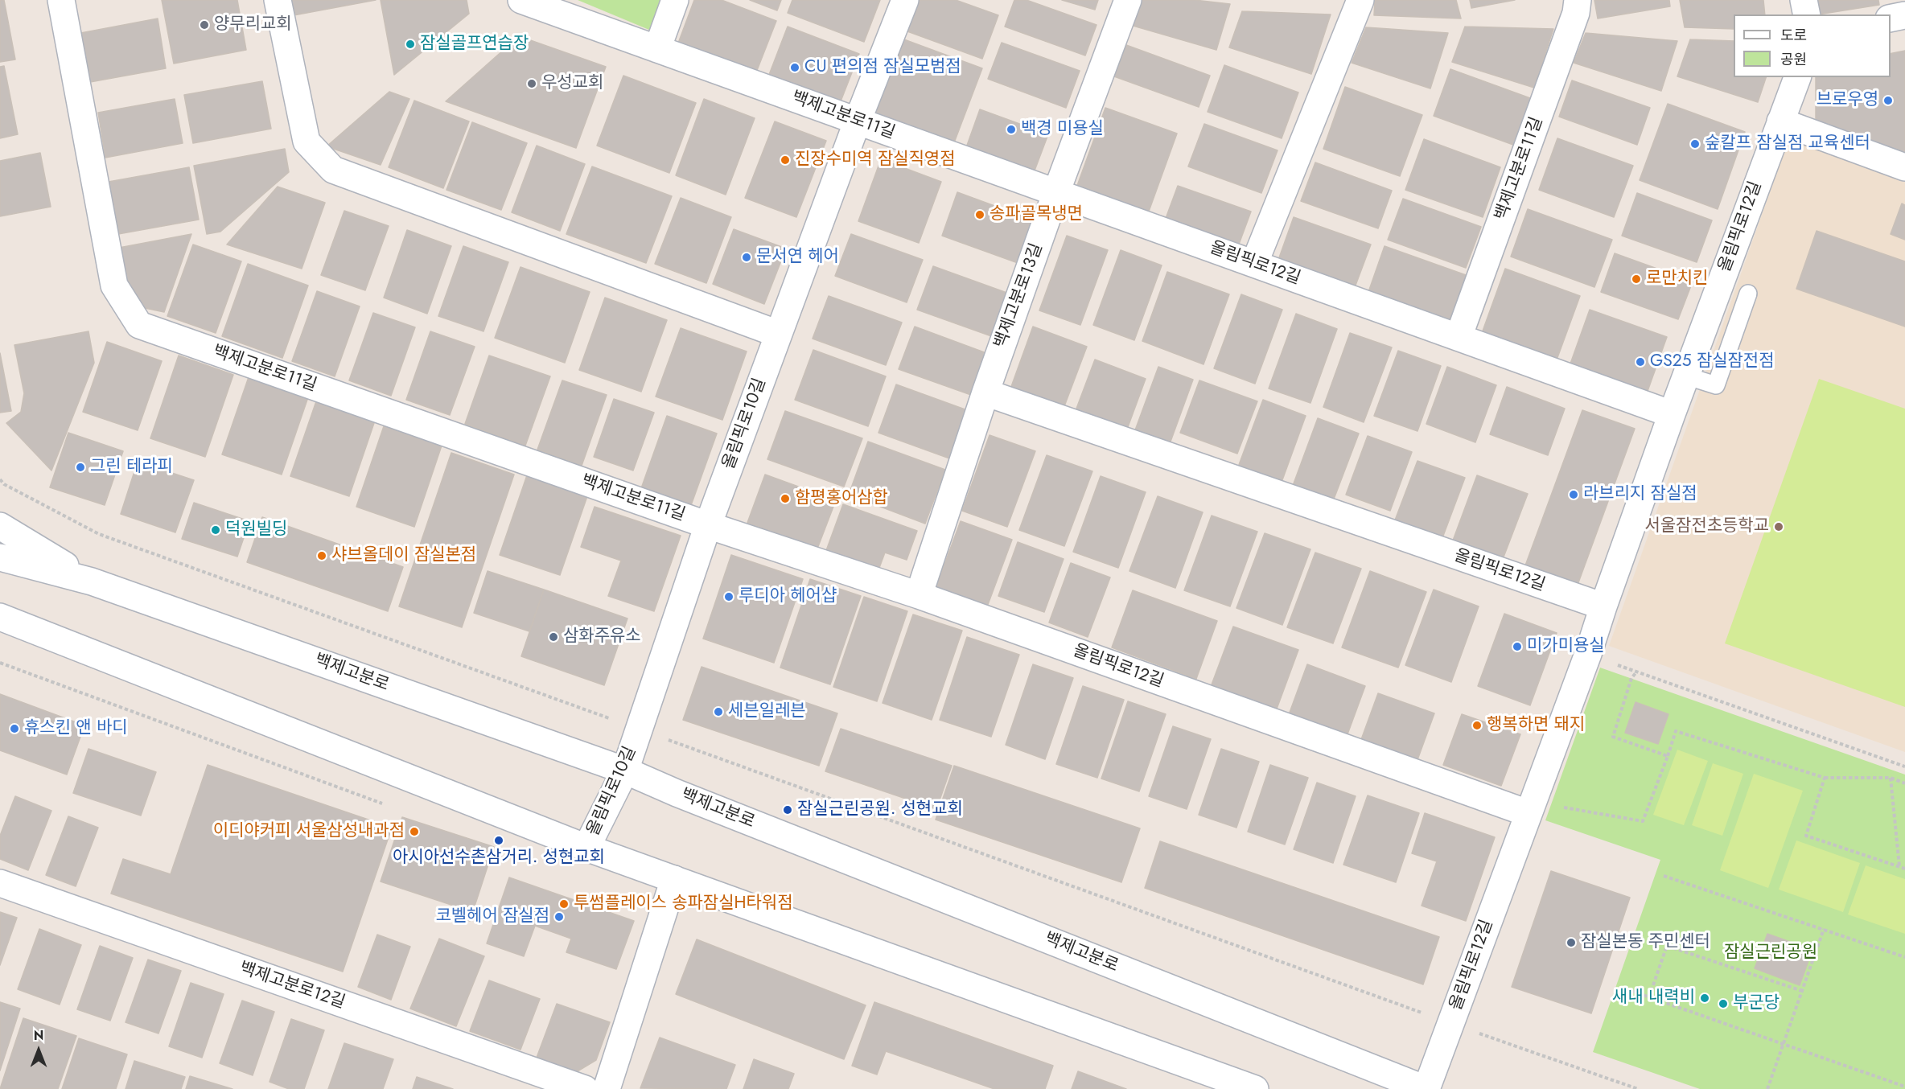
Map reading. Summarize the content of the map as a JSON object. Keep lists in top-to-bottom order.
{
  "streets": {
    "street": [
      "백제고분로11길",
      "올림픽로12길",
      "백제고분로13길",
      "올림픽로10길",
      "백제고분로",
      "백제고분로12길"
    ]
  },
  "crossings": [
    ["백제고분로11길", "올림픽로12길"],
    ["백제고분로11길", "백제고분로13길"],
    ["백제고분로11길", "올림픽로10길"],
    ["올림픽로12길", "백제고분로13길"],
    ["올림픽로12길", "올림픽로10길"],
    ["올림픽로12길", "백제고분로"],
    ["올림픽로10길", "백제고분로"]
  ],
  "parks": ["잠실근린공원"],
  "places": [
    "양무리교회",
    "잠실골프연습장",
    "CU 편의점 잠실모범점",
    "우성교회",
    "브로우영",
    "백경 미용실",
    "숲칼프 잠실점 교육센터",
    "진장수미역 잠실직영점",
    "송파골목냉면",
    "문서연 헤어",
    "로만치킨",
    "GS25 잠실잠전점",
    "그린 테라피",
    "라브리지 잠실점",
    "함평홍어삼합",
    "서울잠전초등학교",
    "덕원빌딩",
    "샤브올데이 잠실본점",
    "루디아 헤어샵",
    "삼화주유소",
    "미가미용실",
    "세븐일레븐",
    "행복하면 돼지",
    "휴스킨 앤 바디",
    "잠실근린공원. 성현교회",
    "이디야커피 서울삼성내과점",
    "아시아선수촌삼거리. 성현교회",
    "투썸플레이스 송파잠실H타워점",
    "코벨헤어 잠실점",
    "잠실본동 주민센터",
    "새내 내력비",
    "부군당"
  ],
  "legend": ["도로", "공원"],
  "north": "top"
}
